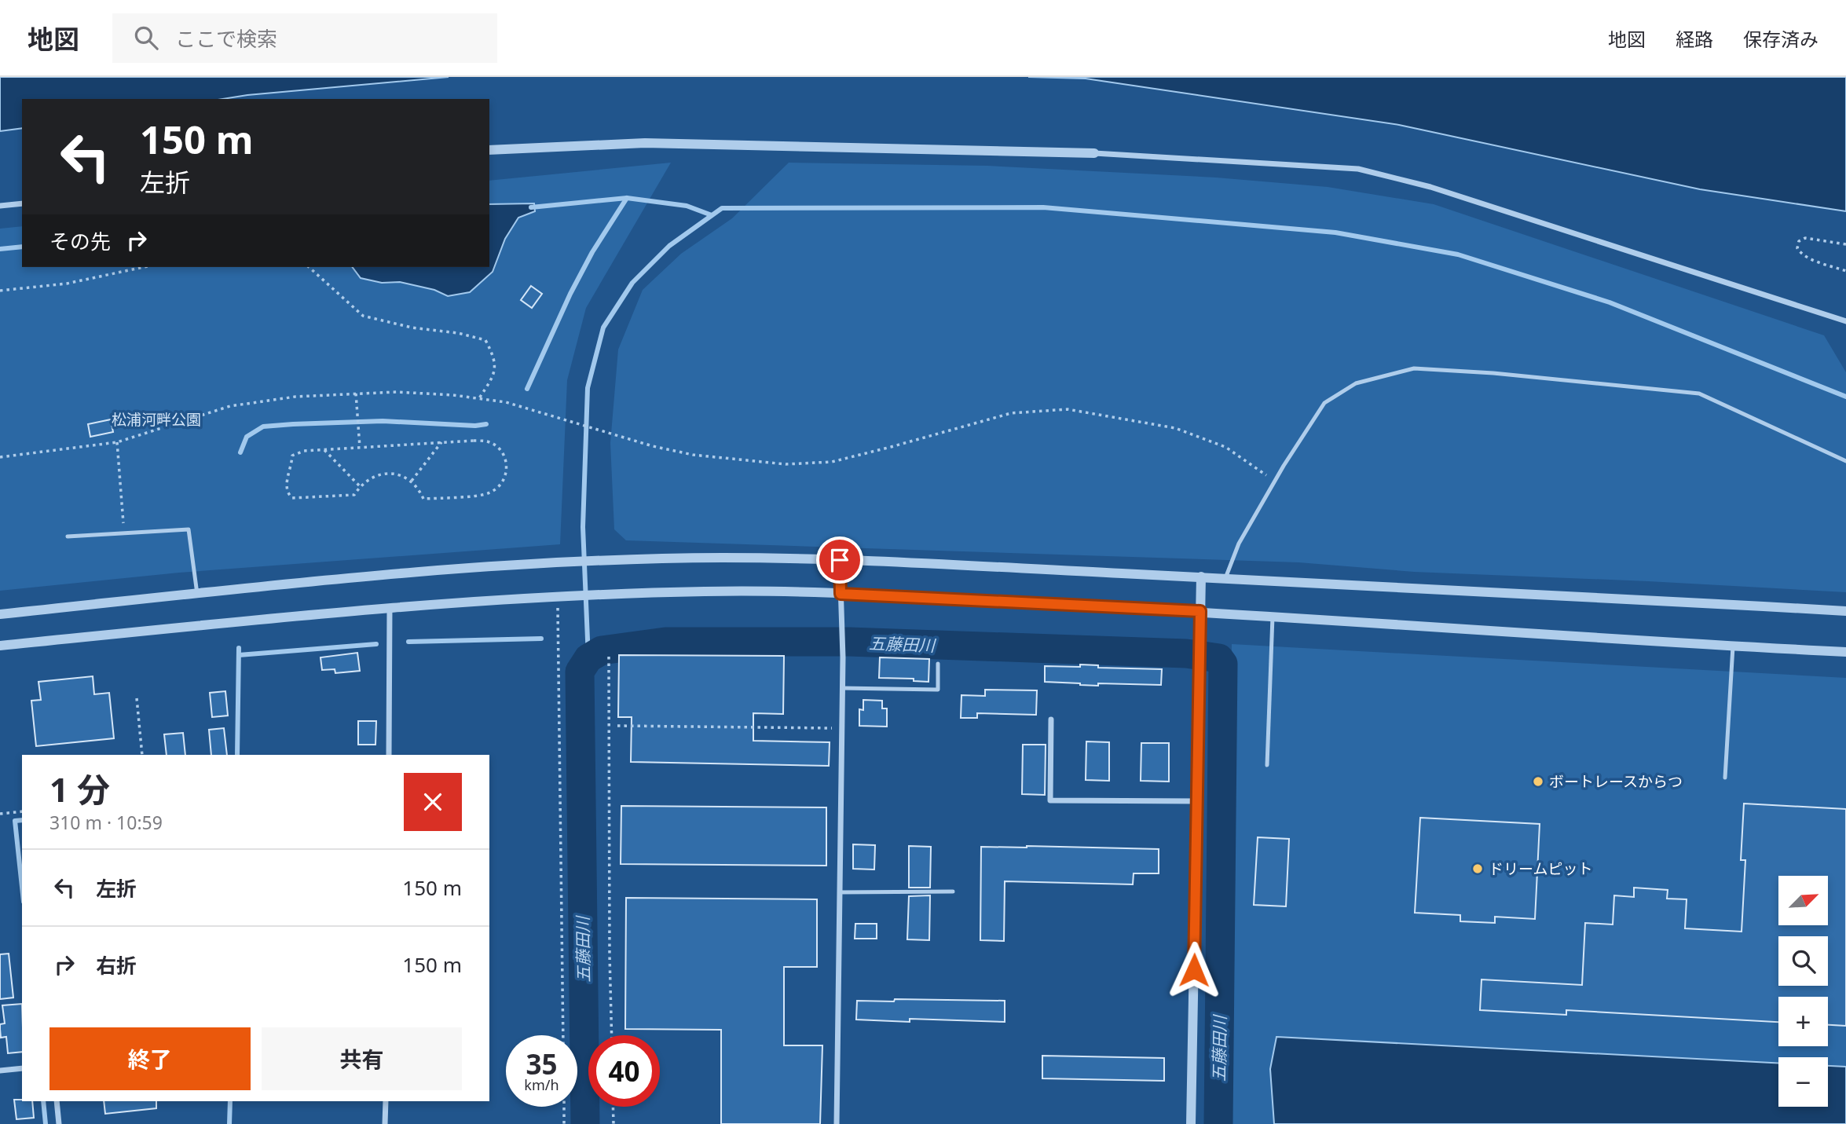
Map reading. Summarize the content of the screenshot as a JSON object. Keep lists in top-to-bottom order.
{
  "water": ["五藤田川"],
  "parks": ["松浦河畔公園"],
  "places": ["ボートレースからつ", "ドリームピット"],
  "north": "top right",
  "page": {
    "header": "地図",
    "search": "ここで検索",
    "nav": ["地図", "経路", "保存済み"],
    "turn": ["150 m", "左折"],
    "then": "その先",
    "heading": ["1 分", "310 m · 10:59"],
    "list": [
      {
        "name": "左折",
        "value": "150 m"
      },
      {
        "name": "右折",
        "value": "150 m"
      }
    ],
    "map_buttons": ["+", "−"],
    "buttons": ["終了", "共有"],
    "speed": "35 km/h",
    "limit": "40"
  }
}
